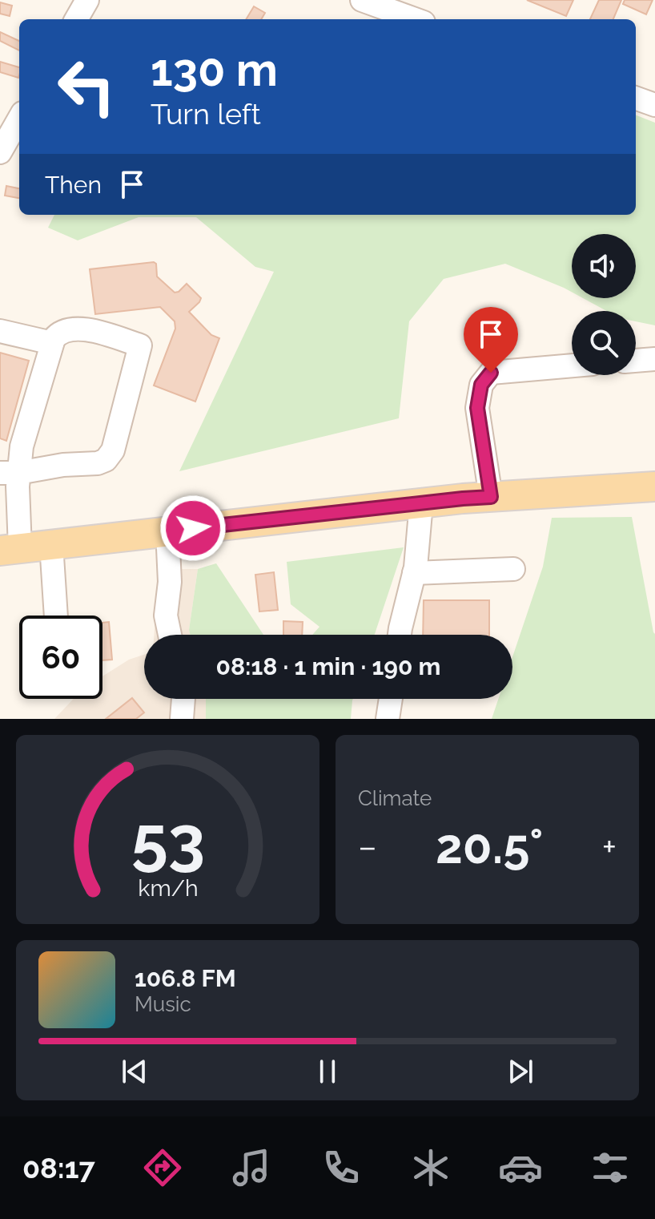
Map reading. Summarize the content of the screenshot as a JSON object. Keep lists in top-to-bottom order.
{
  "page": {
    "turn": ["130 m", "Turn left"],
    "then": "Then",
    "limit": "60",
    "trip": "08:18 · 1 min · 190 m",
    "tile": "Climate",
    "heat": ["−", "20.5°", "+"],
    "song": ["106.8 FM", "Music"],
    "tabs": "08:17",
    "gauge": ["53", "km/h"]
  }
}
